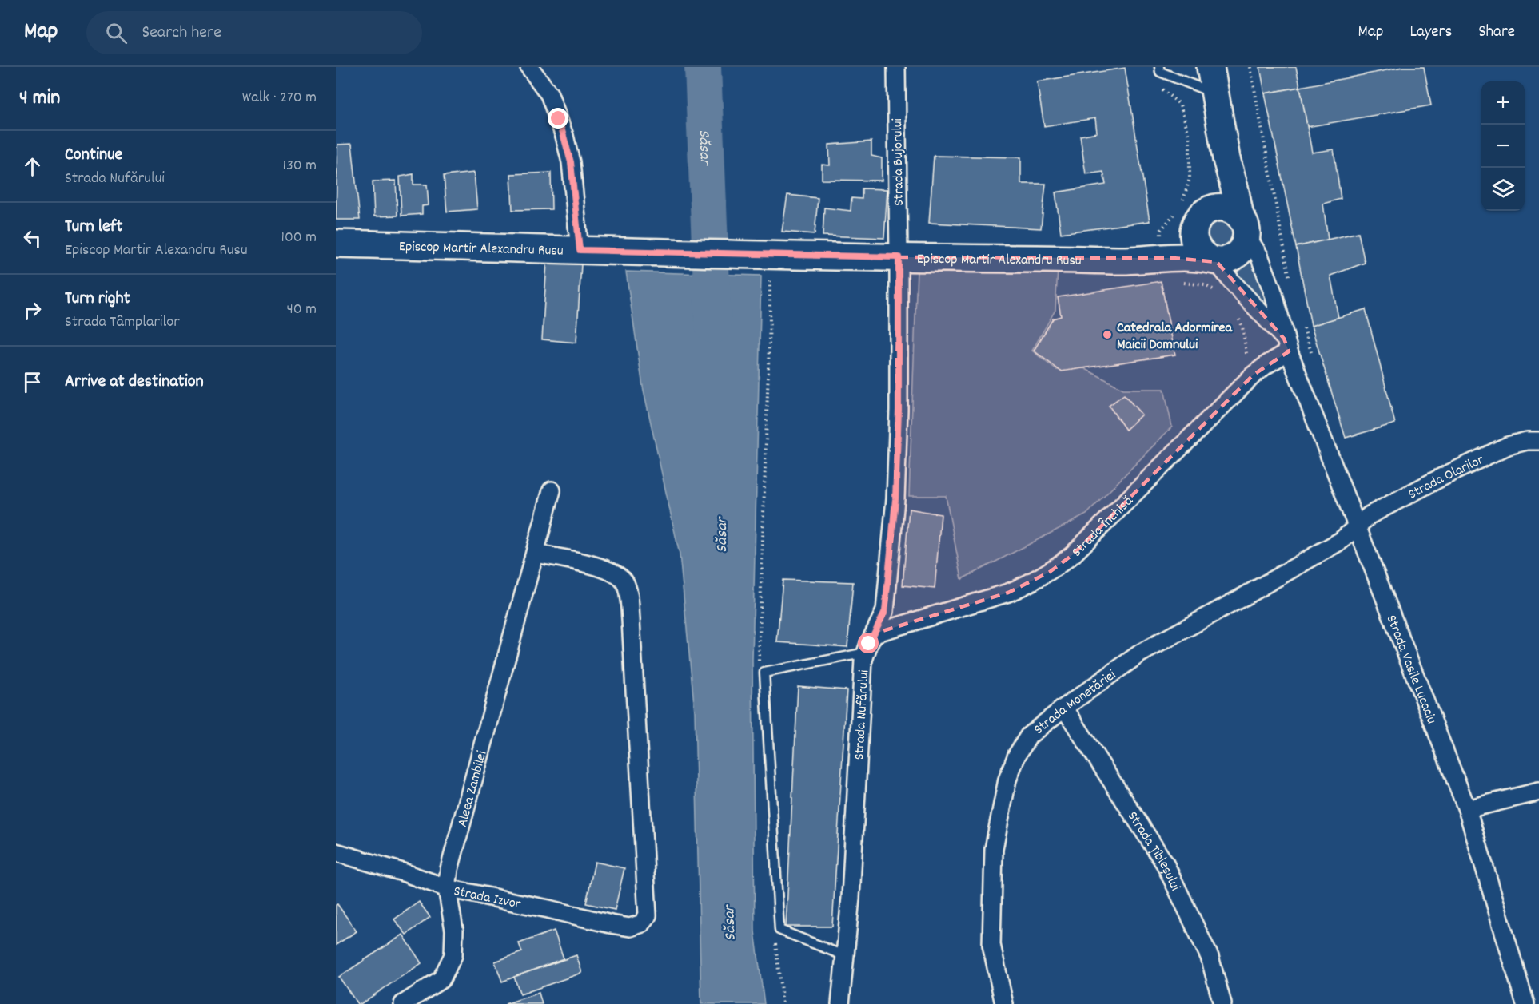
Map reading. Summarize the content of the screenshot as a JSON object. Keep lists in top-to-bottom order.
{
  "streets": {
    "main road": ["Episcop Martir Alexandru Rusu", "Strada Vasile Lucaciu"],
    "street": [
      "Strada Bujorului",
      "Strada Olarilor",
      "Strada Închisă",
      "Strada Monetăriei",
      "Strada Nufărului",
      "Aleea Zambilei",
      "Strada Țibleșului",
      "Strada Izvor"
    ]
  },
  "crossings": [
    ["Strada Bujorului", "Episcop Martir Alexandru Rusu"],
    ["Strada Bujorului", "Strada Nufărului"],
    ["Episcop Martir Alexandru Rusu", "Strada Vasile Lucaciu"],
    ["Episcop Martir Alexandru Rusu", "Strada Nufărului"],
    ["Strada Olarilor", "Strada Vasile Lucaciu"],
    ["Strada Olarilor", "Strada Monetăriei"],
    ["Strada Închisă", "Strada Vasile Lucaciu"],
    ["Strada Închisă", "Strada Nufărului"],
    ["Strada Vasile Lucaciu", "Strada Monetăriei"],
    ["Strada Monetăriei", "Strada Țibleșului"],
    ["Aleea Zambilei", "Strada Izvor"]
  ],
  "water": ["Săsar"],
  "places": ["Catedrala Adormirea Maicii Domnului"],
  "page": {
    "header": "Map",
    "search": "Search here",
    "nav": ["Map", "Layers", "Share"],
    "heading": ["4 min", "Walk · 270 m"],
    "map_buttons": ["+", "−"],
    "list": [
      ["Continue", "Strada Nufărului", "130 m"],
      ["Turn left", "Episcop Martir Alexandru Rusu", "100 m"],
      ["Turn right", "Strada Tâmplarilor", "40 m"],
      "Arrive at destination"
    ]
  }
}
